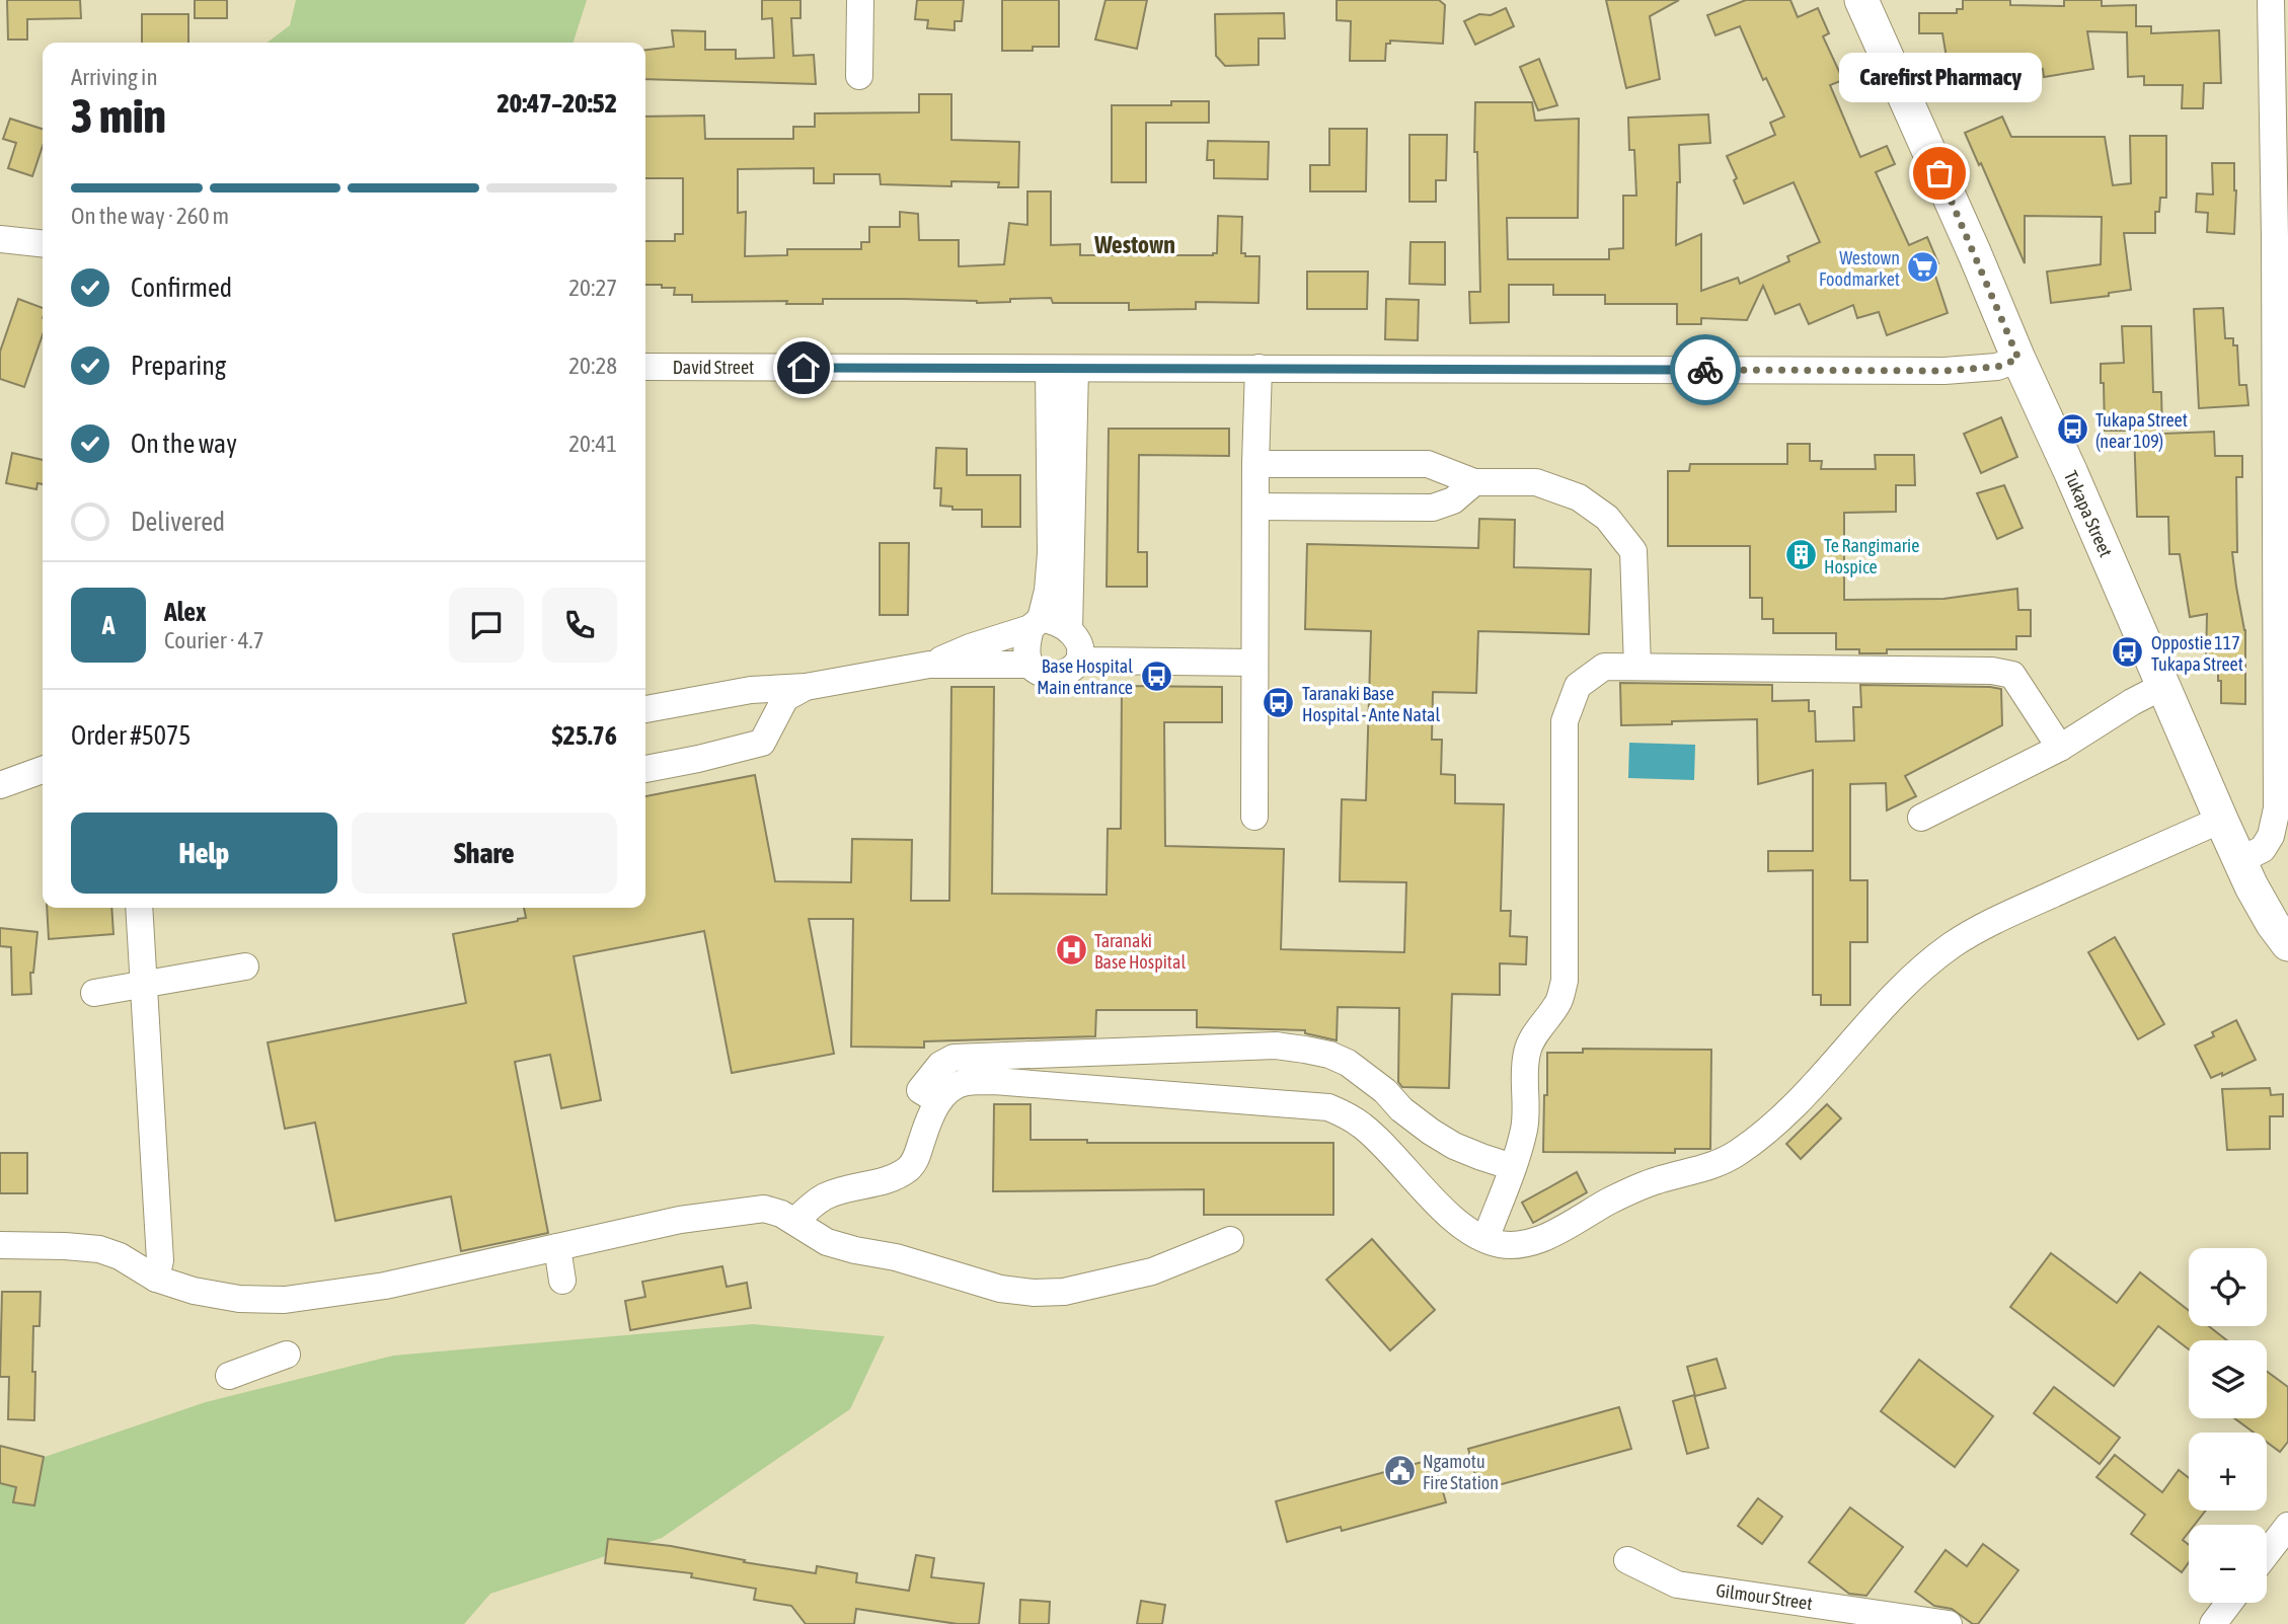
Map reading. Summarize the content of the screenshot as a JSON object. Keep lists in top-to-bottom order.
{
  "streets": {
    "main road": ["Tukapa Street"],
    "street": ["David Street", "Gilmour Street"]
  },
  "crossings": [
    ["David Street", "Tukapa Street"]
  ],
  "districts": ["Westown"],
  "places": {
    "other": ["Carefirst Pharmacy"],
    "supermarket": ["Westown Foodmarket"],
    "bus stop": [
      "Tukapa Street (near 109)",
      "Oppostie 117 Tukapa Street",
      "Base Hospital Main entrance",
      "Taranaki Base Hospital - Ante Natal"
    ],
    "building": ["Te Rangimarie Hospice"],
    "hospital": ["Taranaki Base Hospital"],
    "public building": ["Ngamotu Fire Station"]
  },
  "page": {
    "heading": ["3 min", "Arriving in", "20:47–20:52"],
    "panel": [
      "Alex",
      "Courier · 4.7",
      "Order #5075",
      "$25.76"
    ],
    "bubble": "Carefirst Pharmacy",
    "bar": "On the way · 260 m",
    "list": [
      ["Confirmed", "20:27"],
      ["Preparing", "20:28"],
      ["On the way", "20:41"],
      "Delivered"
    ],
    "round": "A",
    "buttons": ["Help", "Share"],
    "map_buttons": ["+", "−"]
  }
}
